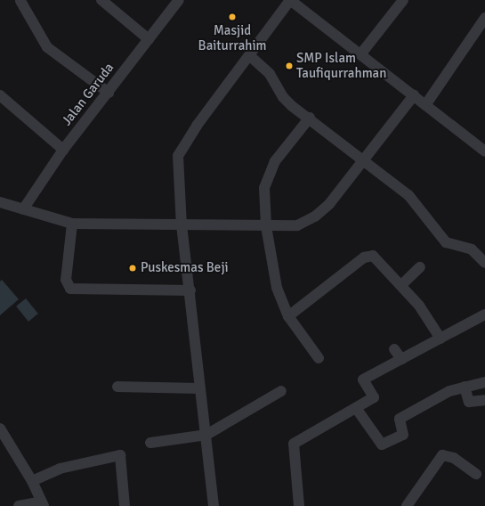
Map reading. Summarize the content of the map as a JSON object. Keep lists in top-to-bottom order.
{
  "streets": {
    "street": ["Jalan Garuda"]
  },
  "places": ["Masjid Baiturrahim", "SMP Islam Taufiqurrahman", "Puskesmas Beji"]
}
